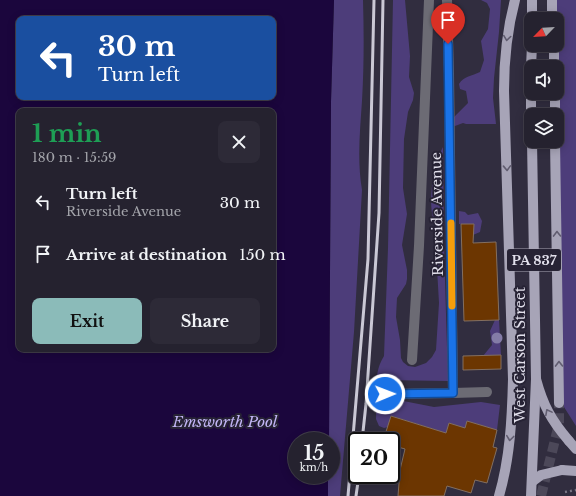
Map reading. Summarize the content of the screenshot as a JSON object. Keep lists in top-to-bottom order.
{
  "streets": {
    "main road": ["PA 837", "West Carson Street"],
    "street": ["Riverside Avenue"]
  },
  "crossings": [
    ["PA 837", "West Carson Street"]
  ],
  "water": ["Emsworth Pool"],
  "north": "bottom left",
  "page": {
    "turn": ["30 m", "Turn left"],
    "heading": ["1 min", "180 m · 15:59"],
    "list": [
      {
        "name": "Turn left",
        "note": "Riverside Avenue",
        "value": "30 m"
      },
      {
        "name": "Arrive at destination",
        "value": "150 m"
      }
    ],
    "buttons": ["Exit", "Share"],
    "speed": "15 km/h",
    "limit": "20"
  }
}
